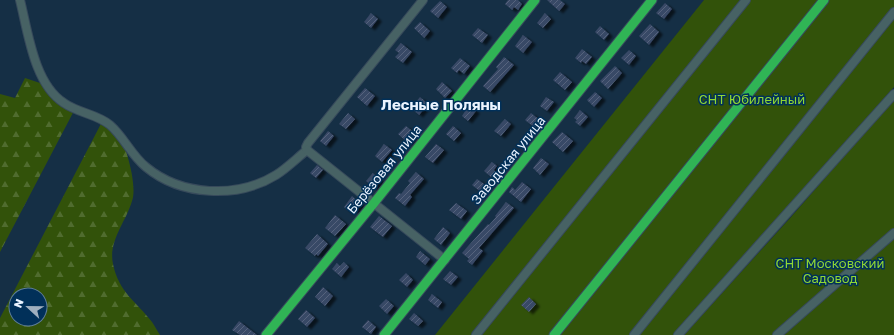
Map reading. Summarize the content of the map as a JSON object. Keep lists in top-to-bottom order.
{
  "streets": {
    "street": ["Заводская улица", "Берёзовая улица"]
  },
  "districts": ["Лесные Поляны"],
  "parks": ["СНТ Юбилейный", "СНТ Московский Садовод"],
  "north": "left"
}
